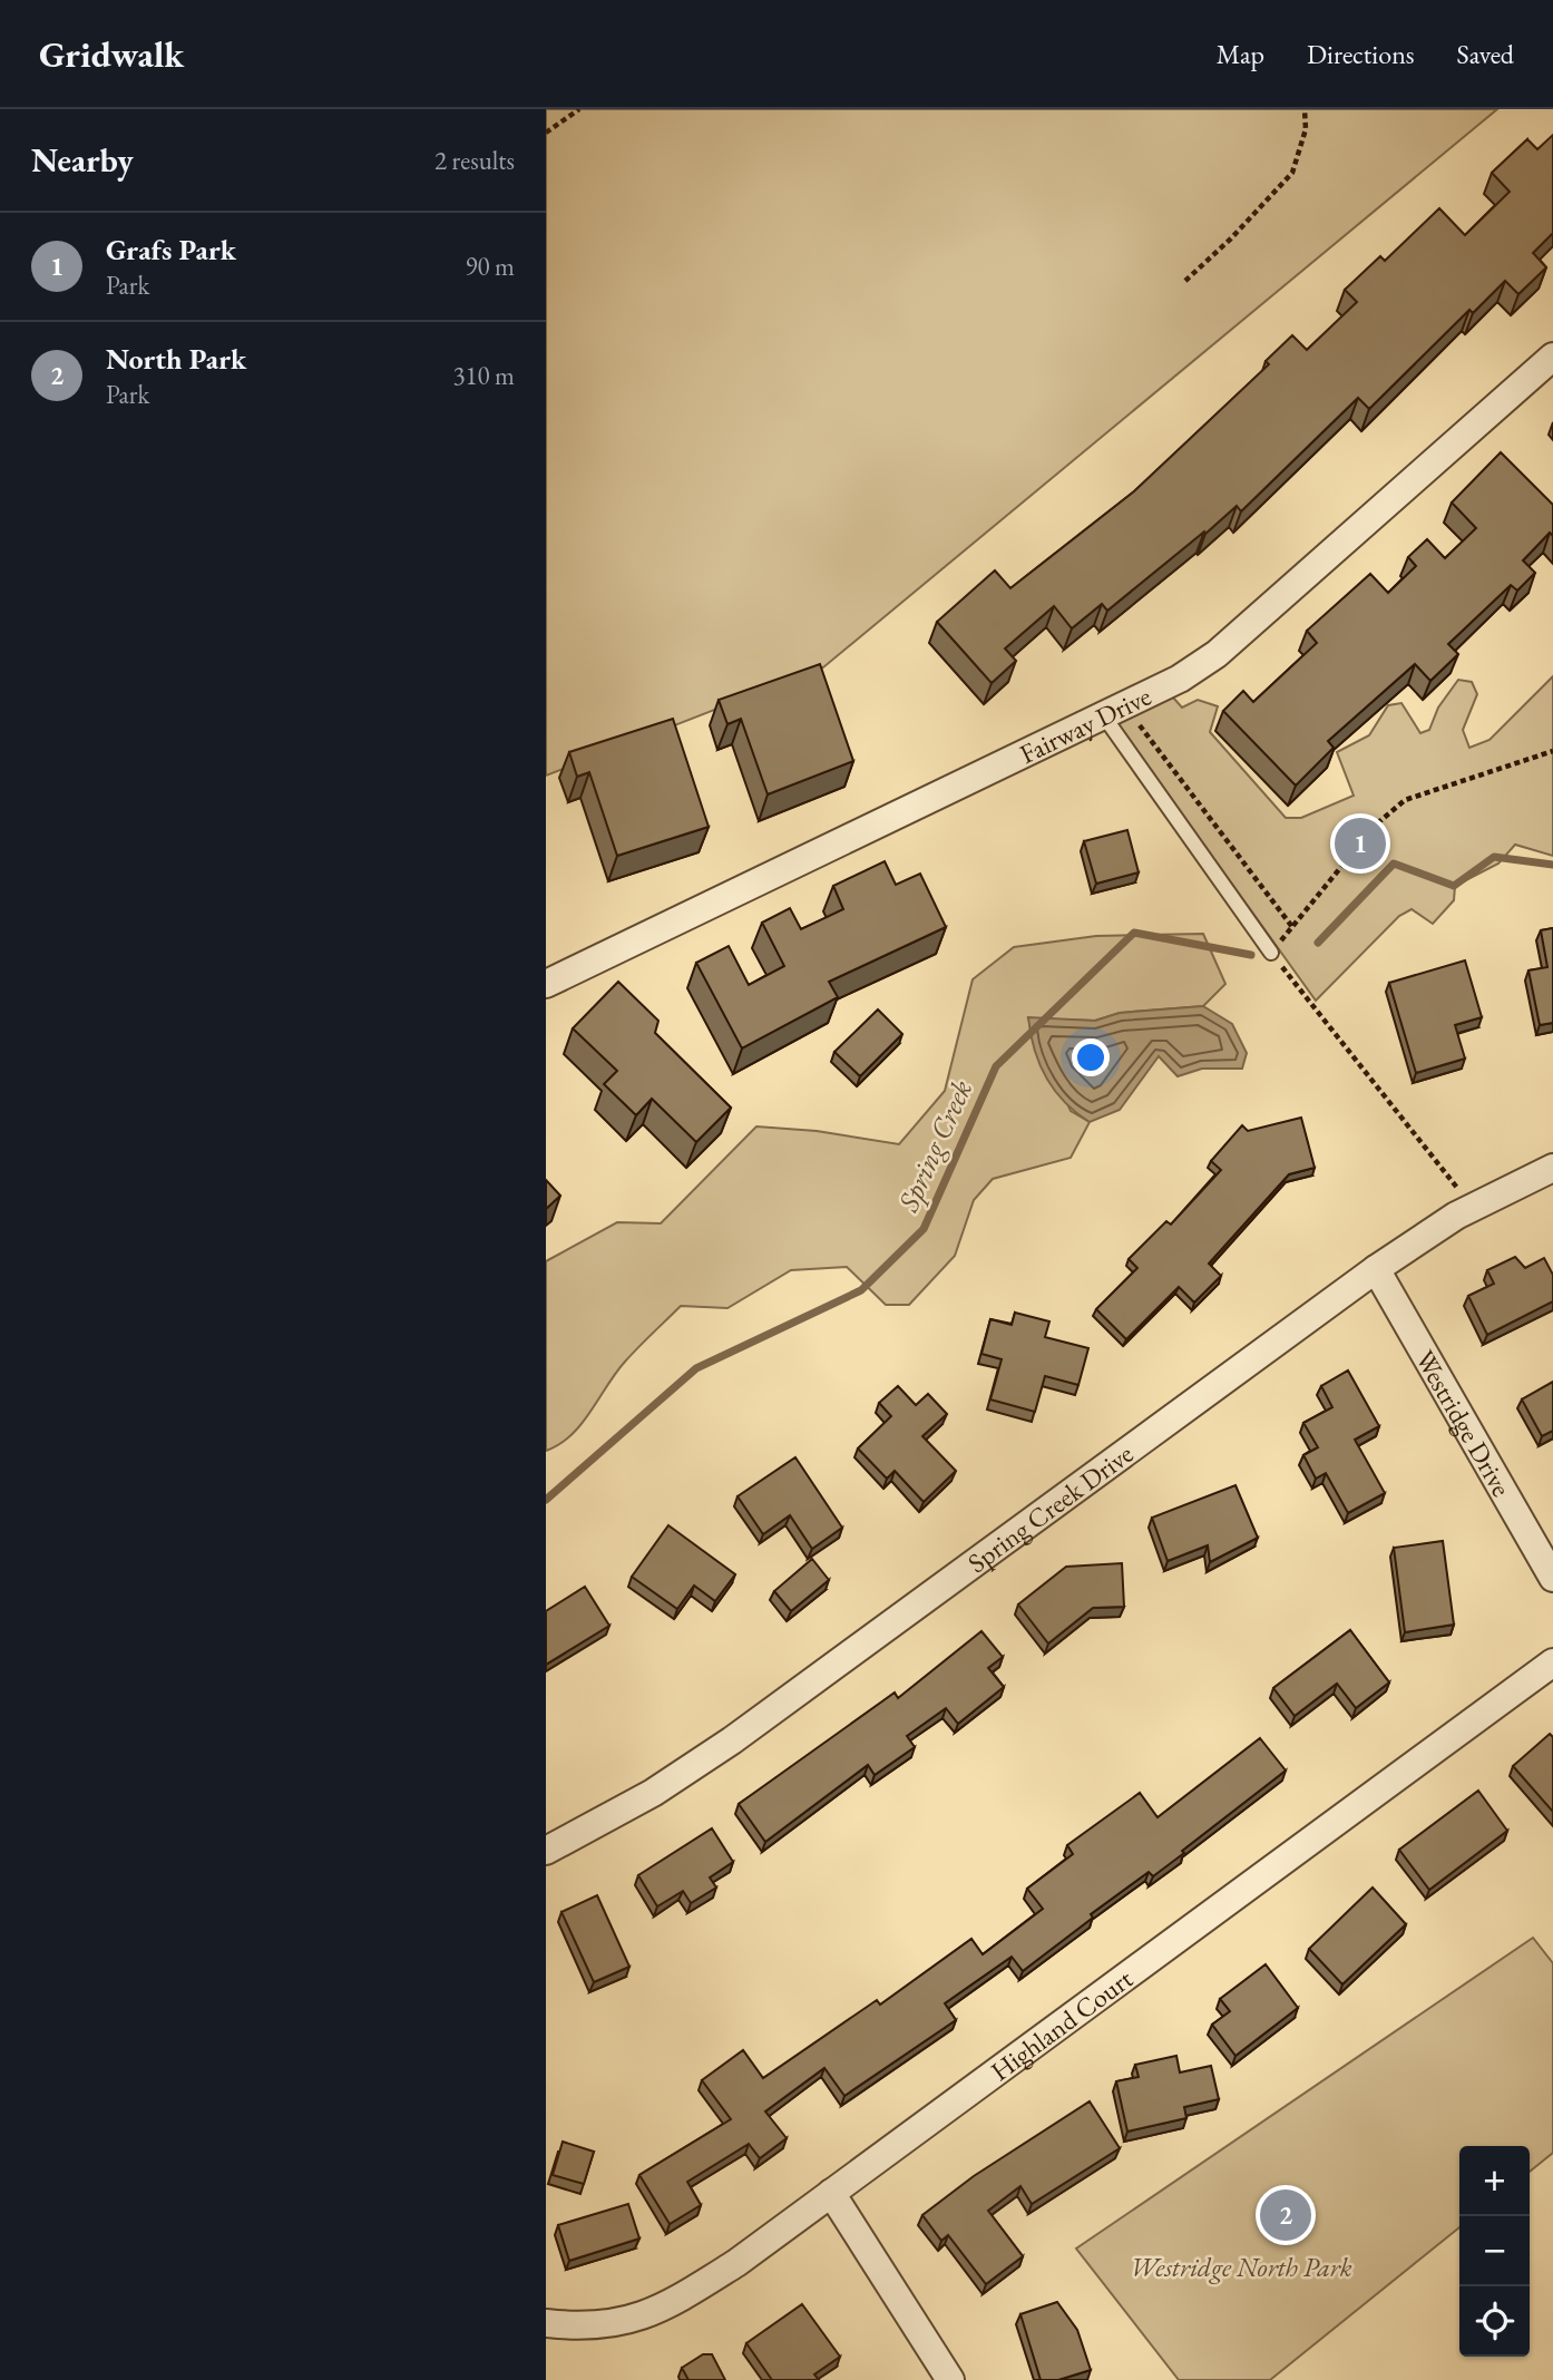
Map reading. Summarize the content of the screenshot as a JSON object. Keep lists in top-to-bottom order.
{
  "streets": {
    "street": [
      "Fairway Drive",
      "Westridge Drive",
      "Spring Creek Drive",
      "Highland Court"
    ]
  },
  "crossings": [
    ["Westridge Drive", "Spring Creek Drive"]
  ],
  "water": ["Spring Creek"],
  "parks": ["Westridge North Park"],
  "page": {
    "header": "Gridwalk",
    "nav": ["Map", "Directions", "Saved"],
    "heading": ["Nearby", "2 results"],
    "list": [
      {
        "mark": "1",
        "name": "Grafs Park",
        "note": "Park",
        "value": "90 m"
      },
      {
        "mark": "2",
        "name": "North Park",
        "note": "Park",
        "value": "310 m"
      }
    ],
    "pins": ["1", "2"],
    "map_buttons": ["+", "−"]
  }
}
